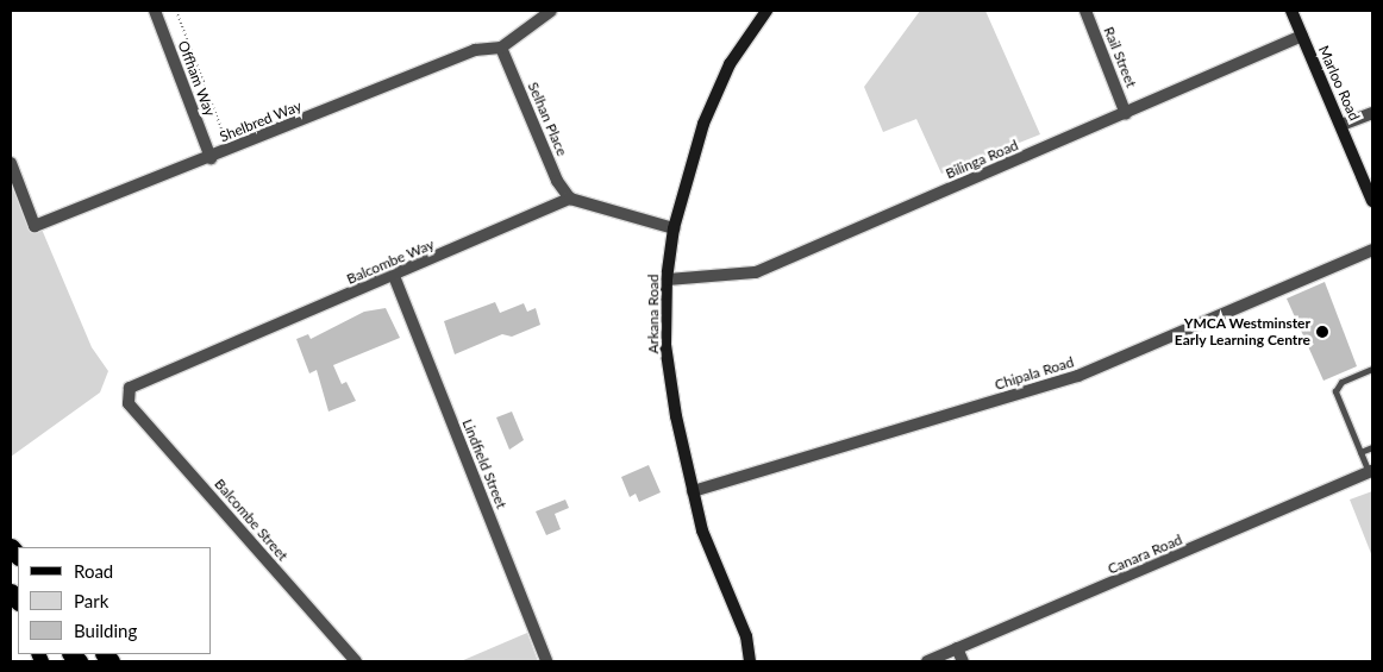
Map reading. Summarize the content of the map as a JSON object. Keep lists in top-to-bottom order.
{
  "streets": {
    "main road": ["Marloo Road", "Arkana Road"],
    "street": [
      "Rail Street",
      "Offham Way",
      "Selhan Place",
      "Shelbred Way",
      "Bilinga Road",
      "Balcombe Way",
      "Chipala Road",
      "Lindfield Street",
      "Balcombe Street",
      "Canara Road"
    ]
  },
  "crossings": [
    ["Rail Street", "Bilinga Road"],
    ["Offham Way", "Shelbred Way"],
    ["Marloo Road", "Bilinga Road"],
    ["Selhan Place", "Shelbred Way"],
    ["Selhan Place", "Balcombe Way"],
    ["Bilinga Road", "Arkana Road"],
    ["Balcombe Way", "Lindfield Street"],
    ["Balcombe Way", "Balcombe Street"],
    ["Arkana Road", "Chipala Road"]
  ],
  "places": ["YMCA Westminster Early Learning Centre"],
  "legend": ["Road", "Park", "Building"]
}
